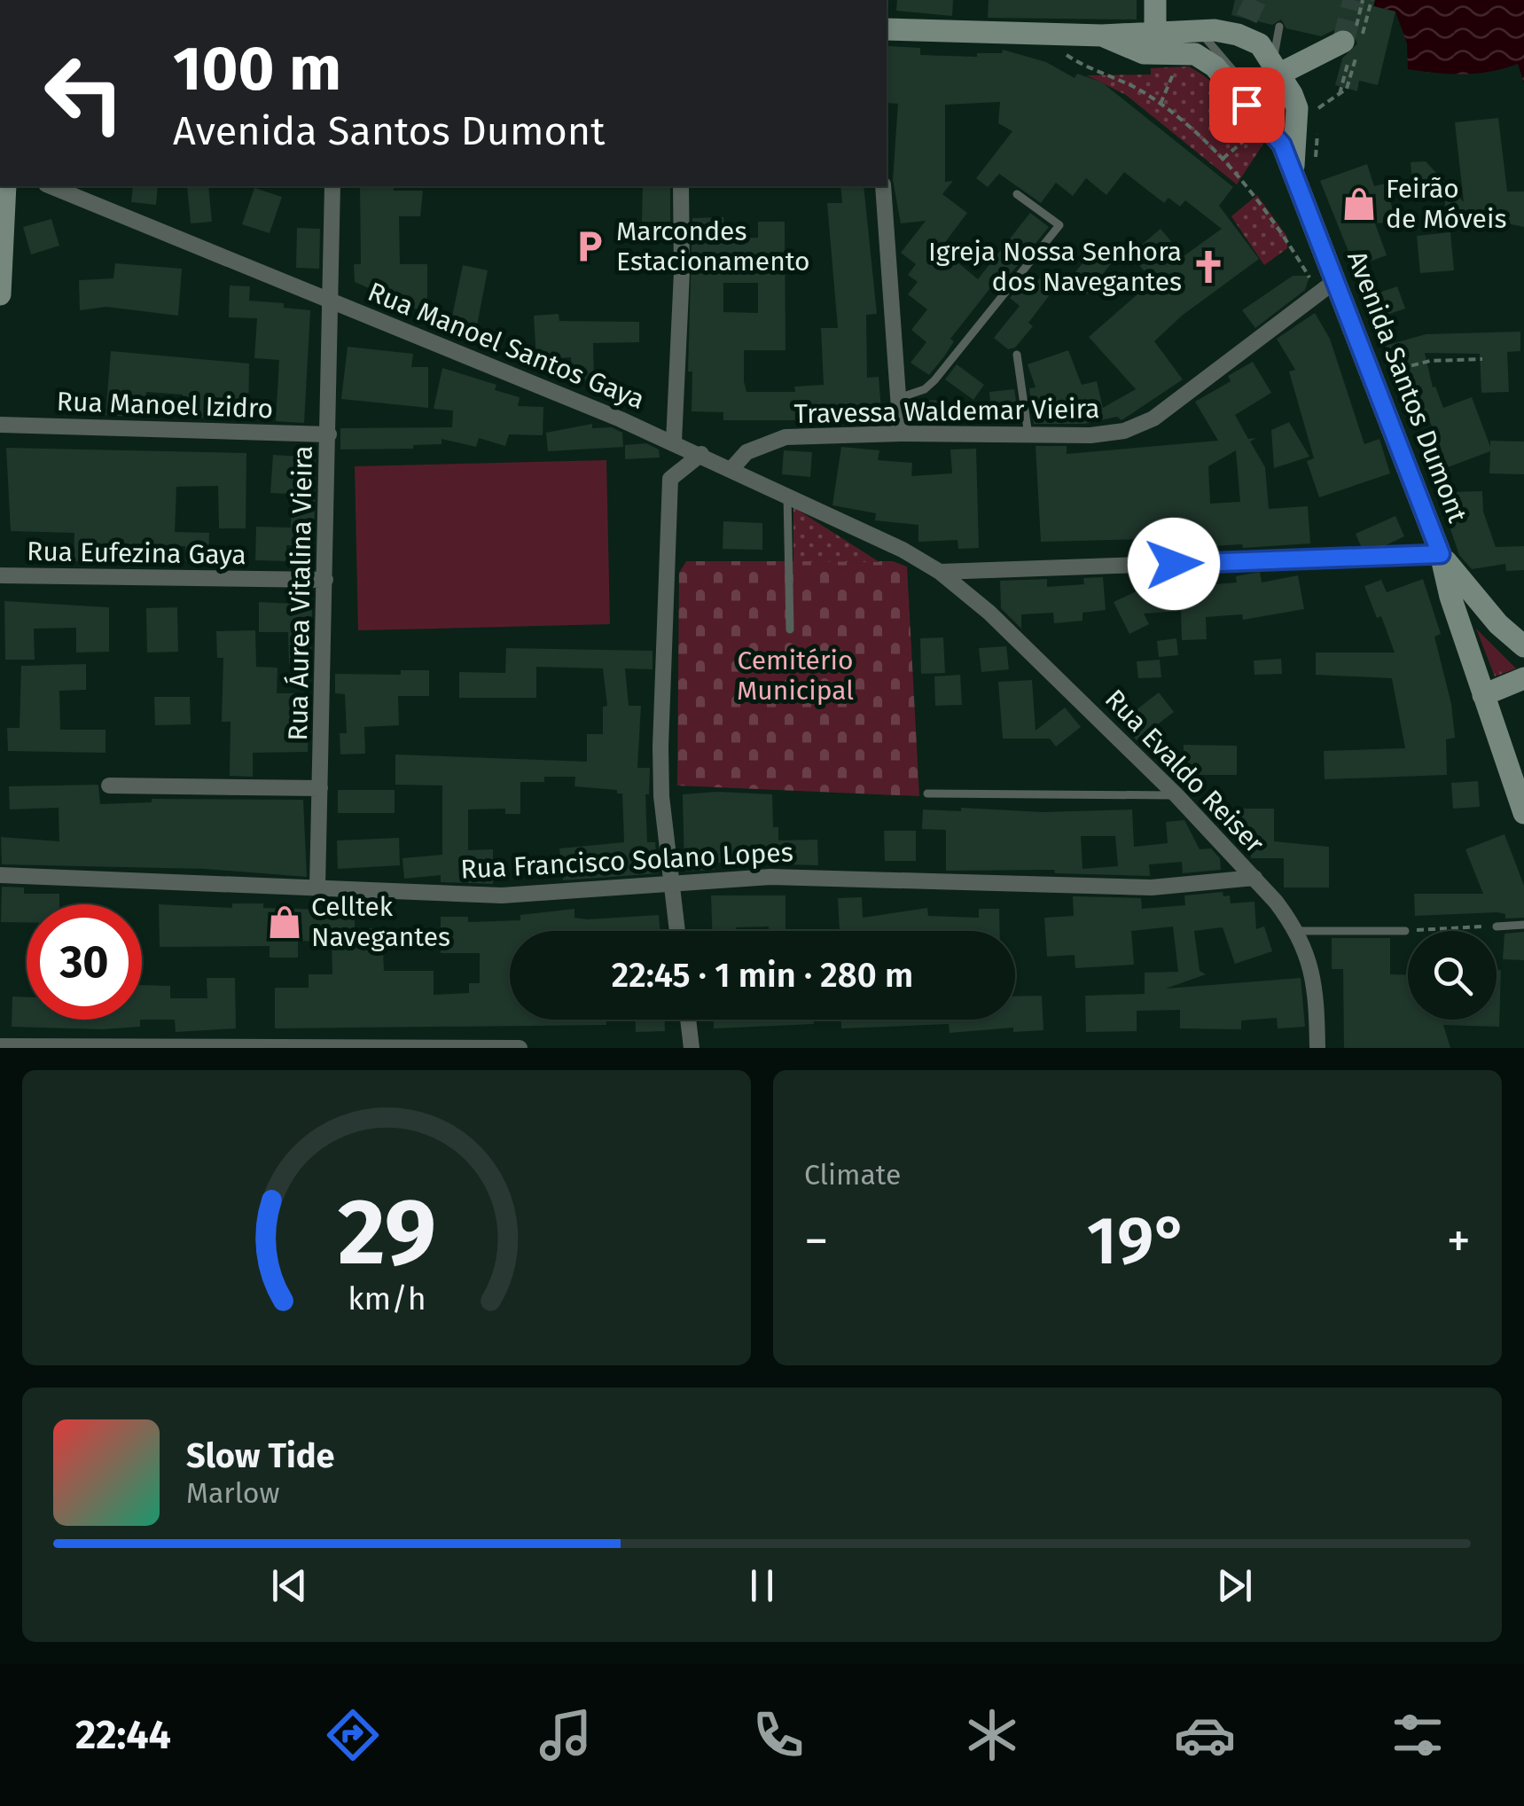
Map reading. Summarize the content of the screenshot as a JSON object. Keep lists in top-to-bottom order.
{
  "streets": {
    "main road": ["Avenida Santos Dumont"],
    "street": [
      "Rua Manoel Santos Gaya",
      "Rua Manoel Izidro",
      "Travessa Waldemar Vieira",
      "Rua Eufezina Gaya",
      "Rua Áurea Vitalina Vieira",
      "Rua Evaldo Reiser",
      "Rua Francisco Solano Lopes"
    ]
  },
  "crossings": [
    ["Rua Manoel Santos Gaya", "Travessa Waldemar Vieira"],
    ["Rua Manoel Santos Gaya", "Rua Áurea Vitalina Vieira"],
    ["Rua Manoel Santos Gaya", "Rua Evaldo Reiser"],
    ["Avenida Santos Dumont", "Travessa Waldemar Vieira"],
    ["Rua Manoel Izidro", "Rua Áurea Vitalina Vieira"],
    ["Rua Eufezina Gaya", "Rua Áurea Vitalina Vieira"],
    ["Rua Áurea Vitalina Vieira", "Rua Francisco Solano Lopes"],
    ["Rua Evaldo Reiser", "Rua Francisco Solano Lopes"]
  ],
  "parks": ["Cemitério Municipal"],
  "places": {
    "shop": ["Feirão de Móveis", "Celltek Navegantes"],
    "parking": ["Marcondes Estacionamento"],
    "church": ["Igreja Nossa Senhora dos Navegantes"]
  },
  "page": {
    "turn": ["100 m", "Avenida Santos Dumont"],
    "limit": "30",
    "trip": "22:45 · 1 min · 280 m",
    "tile": "Climate",
    "heat": ["−", "19°", "+"],
    "song": ["Slow Tide", "Marlow"],
    "tabs": "22:44",
    "gauge": ["29", "km/h"]
  }
}
